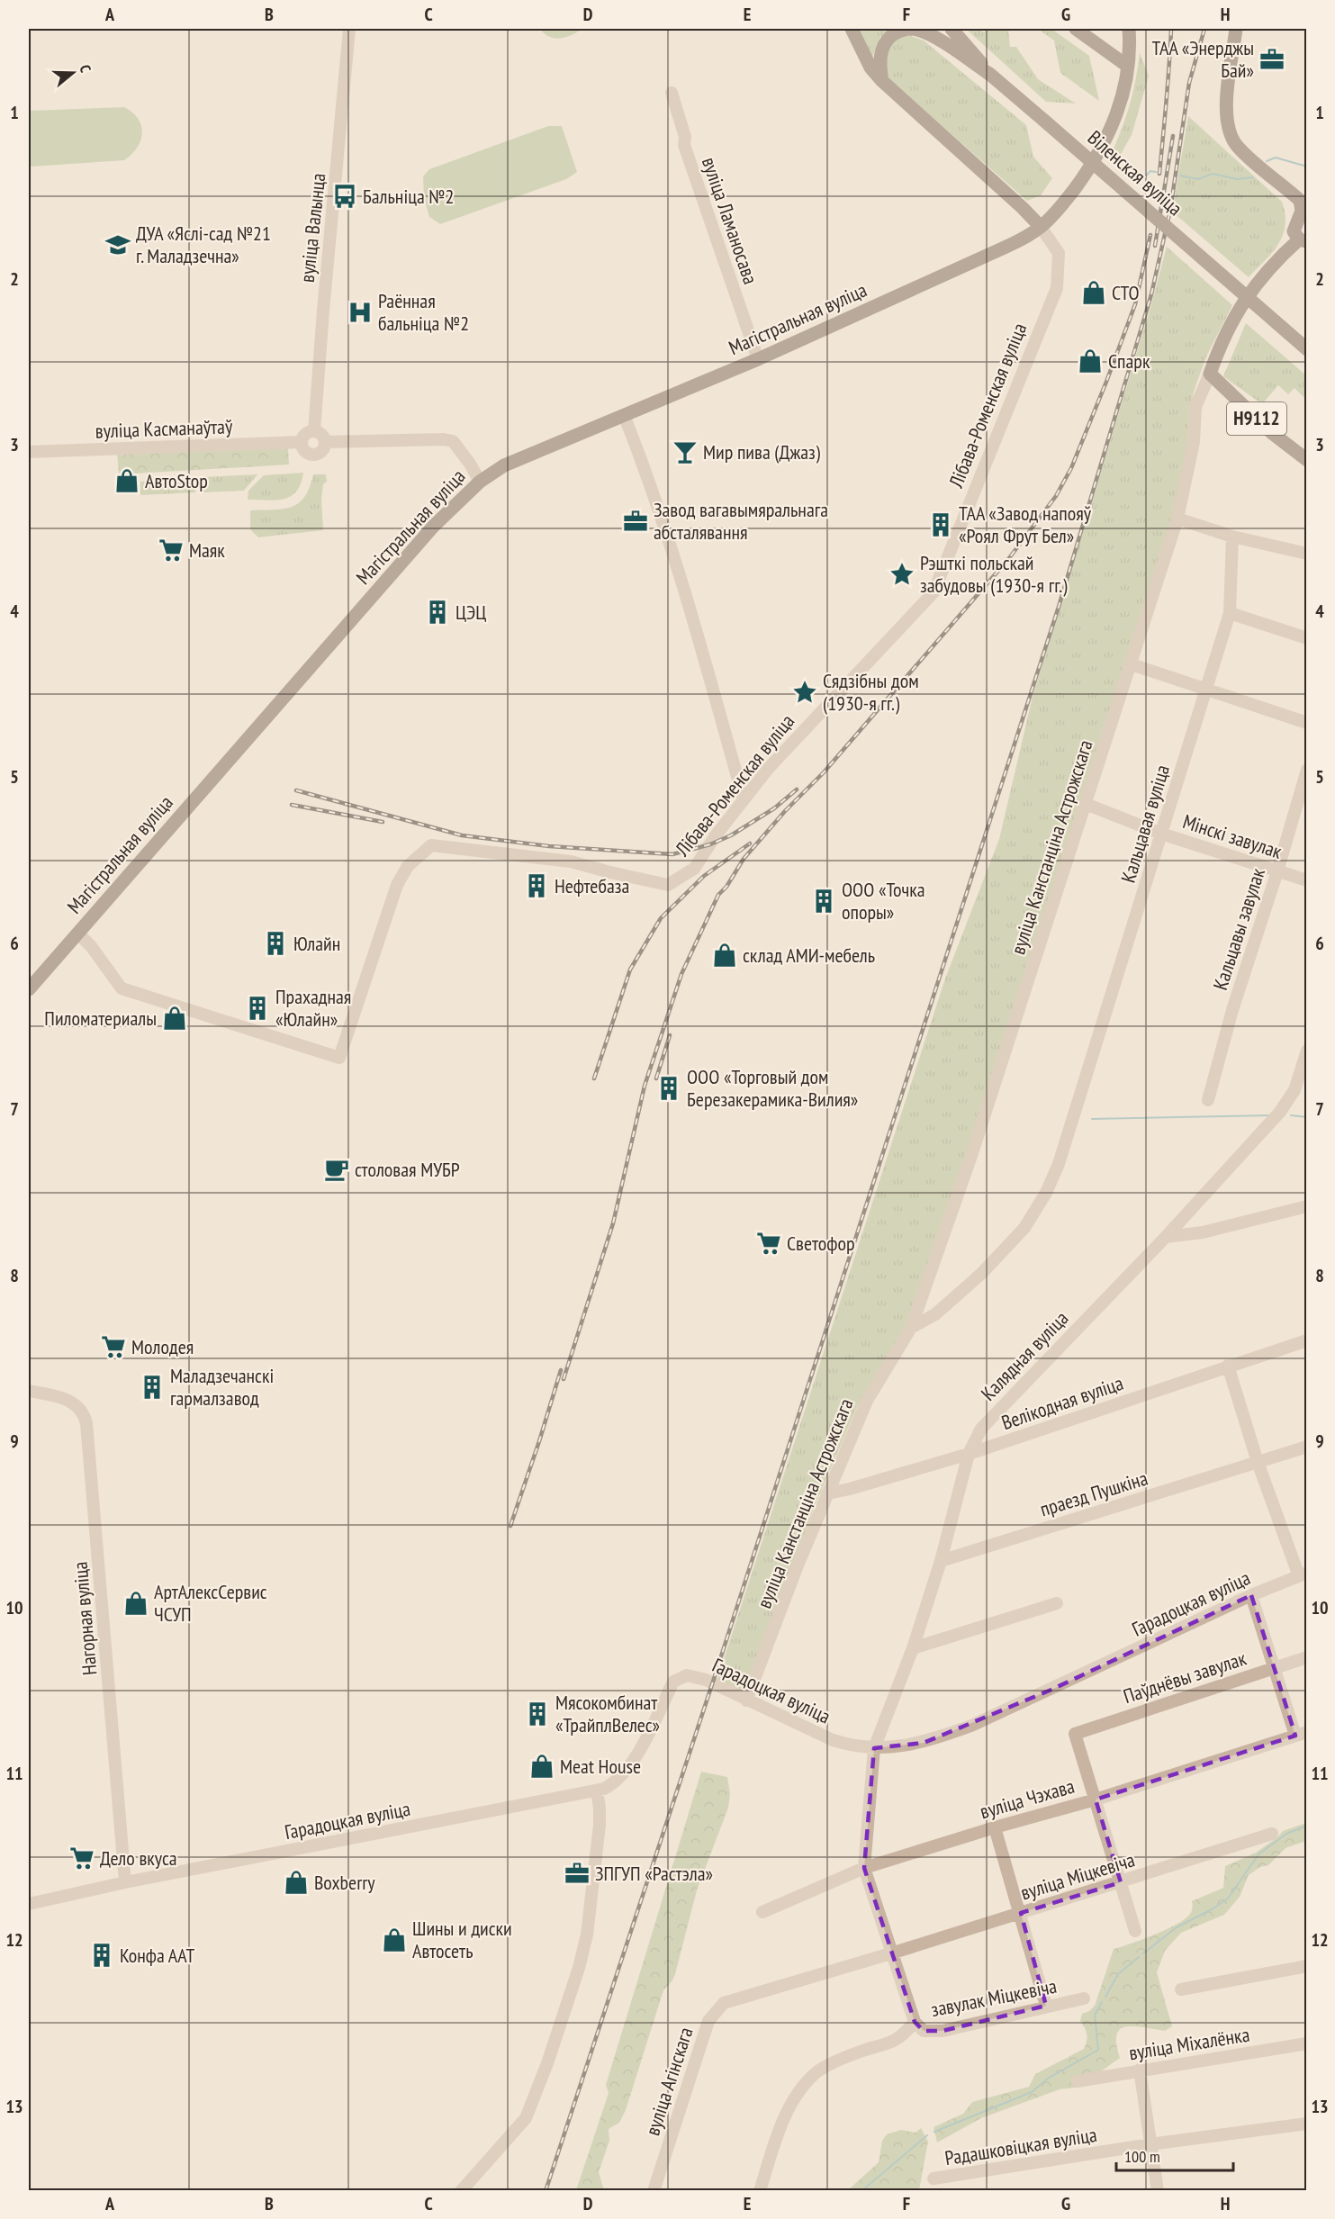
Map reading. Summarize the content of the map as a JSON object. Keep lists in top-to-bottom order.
{
  "streets": {
    "main road": ["Віленская вуліца", "Магістральная вуліца", "Н9112"],
    "street": [
      "вуліца Ламаносава",
      "вуліца Валынца",
      "Лібава-Роменская вуліца",
      "вуліца Касманаўтаў",
      "Кальцавая вуліца",
      "Мінскі завулак",
      "вуліца Канстанціна Астрожскага",
      "Кальцавы завулак",
      "Калядная вуліца",
      "Велікодная вуліца",
      "праезд Пушкіна",
      "Гарадоцкая вуліца",
      "Нагорная вуліца",
      "Паўднёвы завулак",
      "вуліца Чэхава",
      "вуліца Міцкевіча",
      "завулак Міцкевіча",
      "вуліца Міхалёнка",
      "вуліца Агінскага",
      "Радашковіцкая вуліца"
    ]
  },
  "crossings": [
    ["вуліца Ламаносава", "Магістральная вуліца"],
    ["вуліца Валынца", "вуліца Касманаўтаў"],
    ["Магістральная вуліца", "Лібава-Роменская вуліца"],
    ["Н9112", "вуліца Канстанціна Астрожскага"],
    ["Кальцавая вуліца", "Мінскі завулак"],
    ["Кальцавая вуліца", "вуліца Канстанціна Астрожскага"],
    ["Мінскі завулак", "вуліца Канстанціна Астрожскага"],
    ["Мінскі завулак", "Кальцавы завулак"],
    ["вуліца Канстанціна Астрожскага", "Велікодная вуліца"],
    ["вуліца Канстанціна Астрожскага", "Гарадоцкая вуліца"],
    ["Калядная вуліца", "Велікодная вуліца"],
    ["Калядная вуліца", "праезд Пушкіна"],
    ["Калядная вуліца", "Гарадоцкая вуліца"],
    ["Калядная вуліца", "вуліца Чэхава"],
    ["Гарадоцкая вуліца", "Нагорная вуліца"],
    ["Паўднёвы завулак", "вуліца Чэхава"],
    ["вуліца Міцкевіча", "вуліца Агінскага"]
  ],
  "places": {
    "office": ["ТАА «Энерджы Бай»", "Завод вагавымяральнага абсталявання", "ЗПГУП «Растэла»"],
    "bus stop": ["Бальніца №2"],
    "school or university": ["ДУА «Яслі-сад №21 г. Маладзечна»"],
    "shop": [
      "СТО",
      "Спарк",
      "АвтоStop",
      "склад АМИ-мебель",
      "Пиломатериалы",
      "АртАлексСервис ЧСУП",
      "Meat House",
      "Boxberry",
      "Шины и диски Автосеть"
    ],
    "hospital": ["Раённая бальніца №2"],
    "bar": ["Мир пива (Джаз)"],
    "building": [
      "ТАА «Завод напояў «Роял Фрут Бел»",
      "ЦЭЦ",
      "Нефтебаза",
      "ООО «Точка опоры»",
      "Юлайн",
      "Прахадная «Юлайн»",
      "ООО «Торговый дом Березакерамика-Вилия»",
      "Маладзечанскі гармалзавод",
      "Мясокомбинат «ТрайплВелес»",
      "Конфа ААТ"
    ],
    "supermarket": [
      "Маяк",
      "Светофор",
      "Молодея",
      "Дело вкуса"
    ],
    "place": ["Рэшткі польскай забудовы (1930-я гг.)", "Сядзібны дом (1930-я гг.)"],
    "cafe": ["столовая МУБР"]
  },
  "scale_bar": "100 m",
  "north": "right",
  "grid": {
    "columns": [
      "A",
      "B",
      "C",
      "D",
      "E",
      "F",
      "G",
      "H"
    ],
    "rows": [
      "1",
      "2",
      "3",
      "4",
      "5",
      "6",
      "7",
      "8",
      "9",
      "10",
      "11",
      "12",
      "13"
    ]
  }
}
